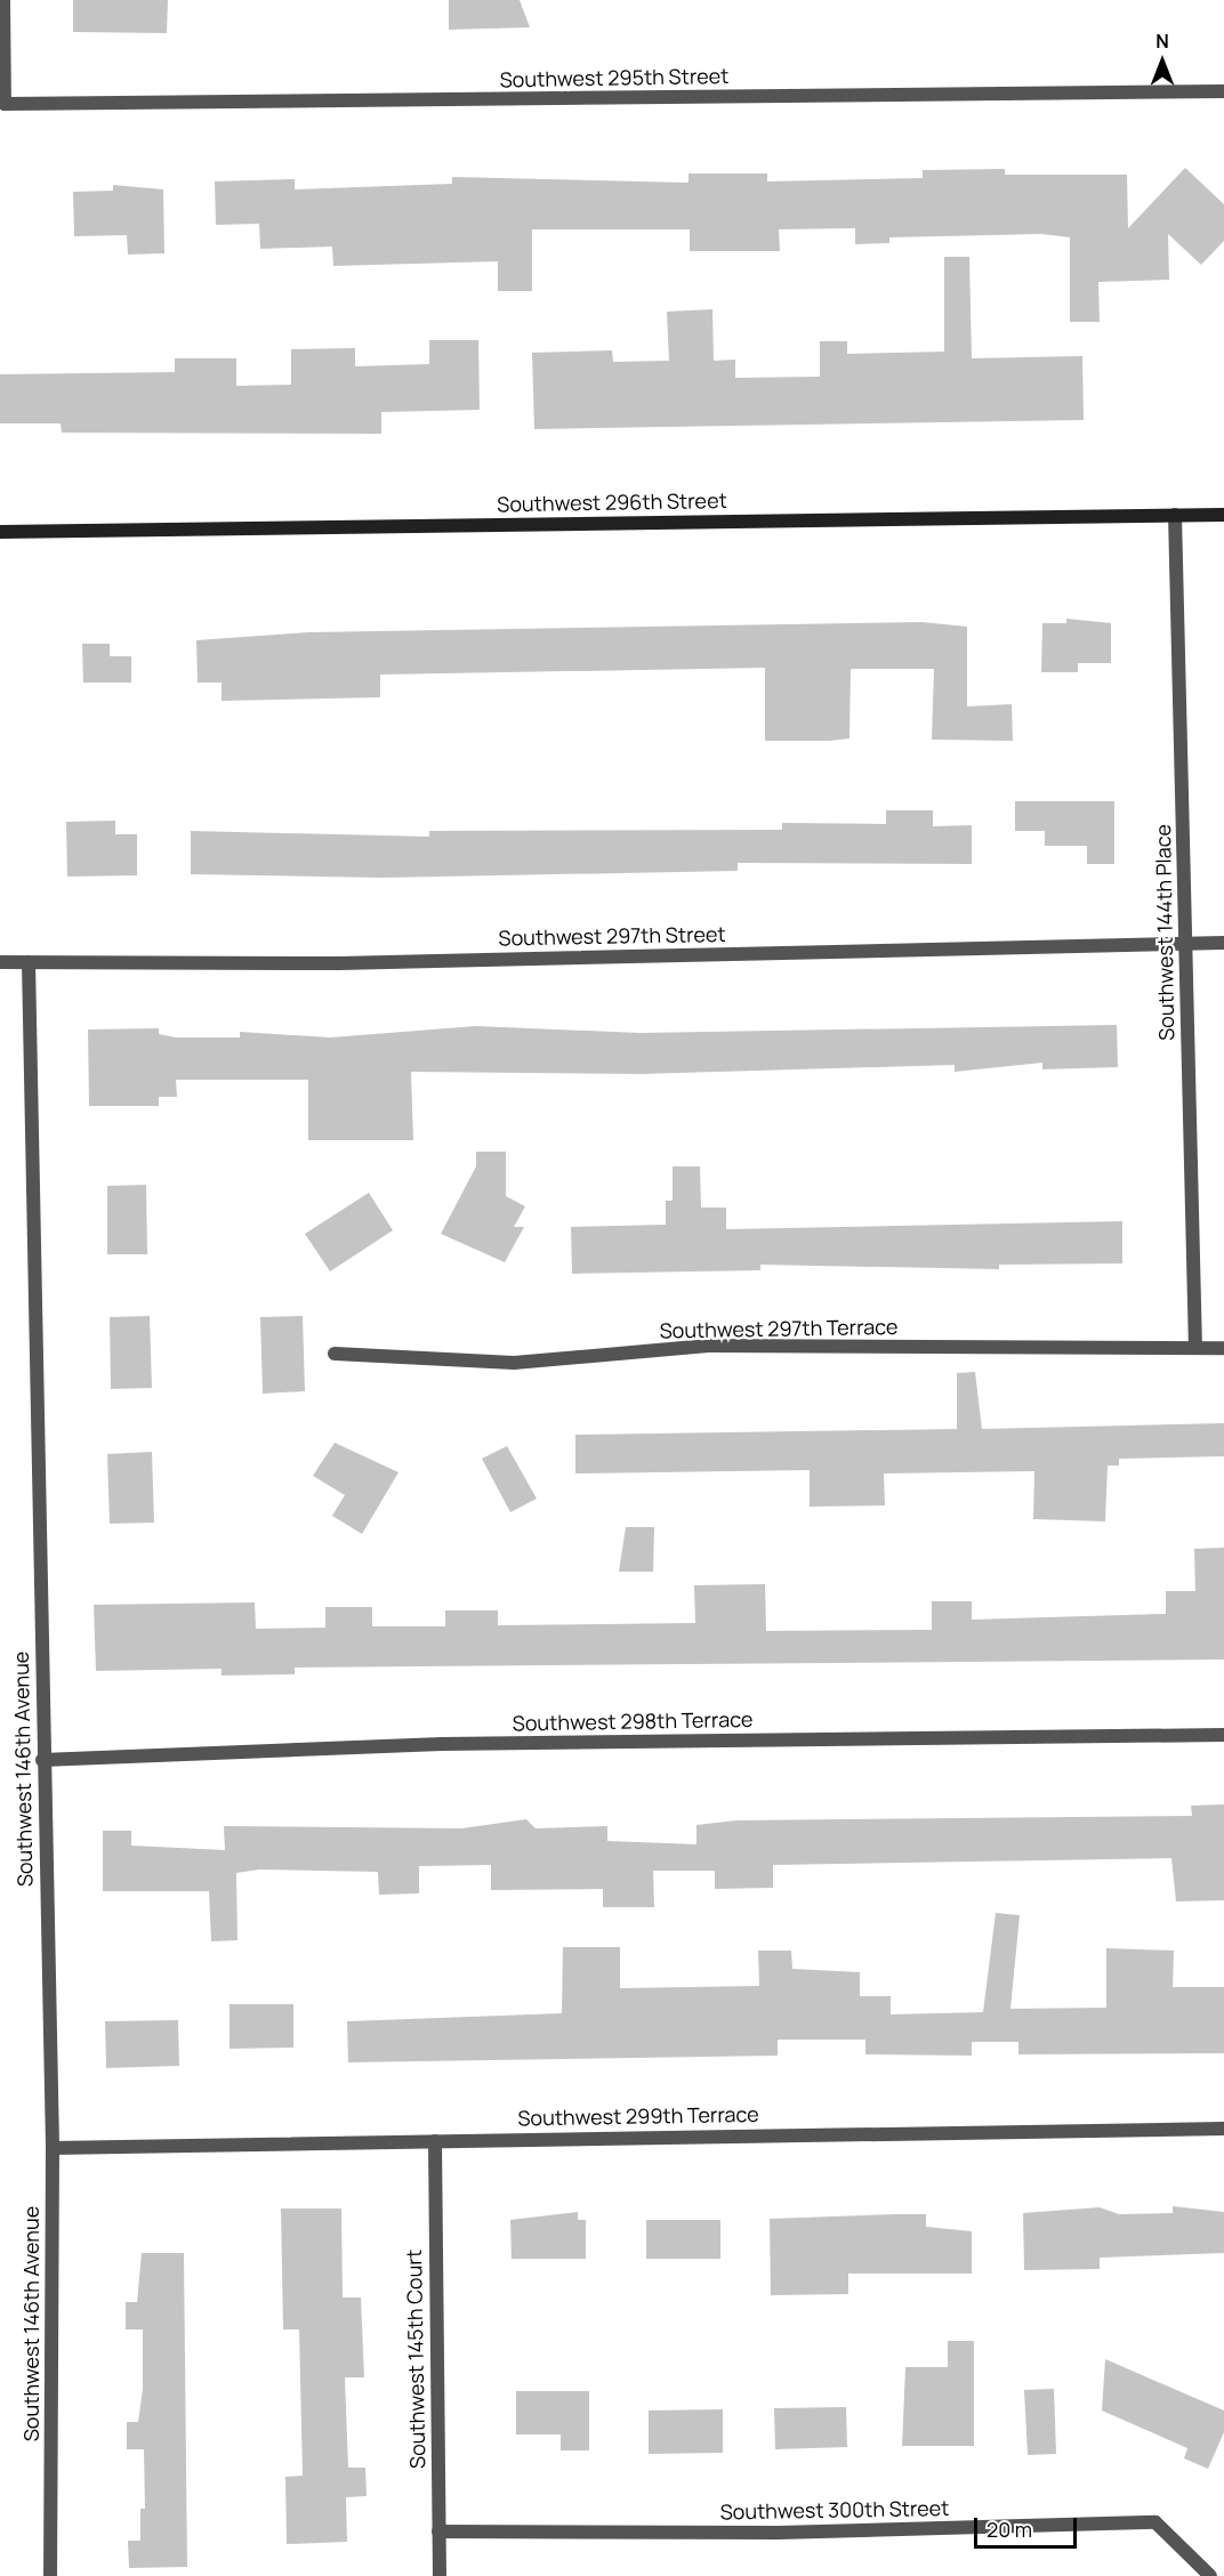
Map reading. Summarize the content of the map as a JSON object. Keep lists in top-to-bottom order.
{
  "streets": {
    "street": [
      "Southwest 295th Street",
      "Southwest 296th Street",
      "Southwest 144th Place",
      "Southwest 297th Street",
      "Southwest 297th Terrace",
      "Southwest 298th Terrace",
      "Southwest 146th Avenue",
      "Southwest 299th Terrace",
      "Southwest 145th Court",
      "Southwest 300th Street"
    ]
  },
  "crossings": [
    ["Southwest 296th Street", "Southwest 144th Place"],
    ["Southwest 144th Place", "Southwest 297th Street"],
    ["Southwest 144th Place", "Southwest 297th Terrace"],
    ["Southwest 297th Street", "Southwest 146th Avenue"],
    ["Southwest 298th Terrace", "Southwest 146th Avenue"],
    ["Southwest 146th Avenue", "Southwest 299th Terrace"],
    ["Southwest 299th Terrace", "Southwest 145th Court"],
    ["Southwest 145th Court", "Southwest 300th Street"]
  ],
  "scale_bar": "20 m",
  "north": "top"
}
